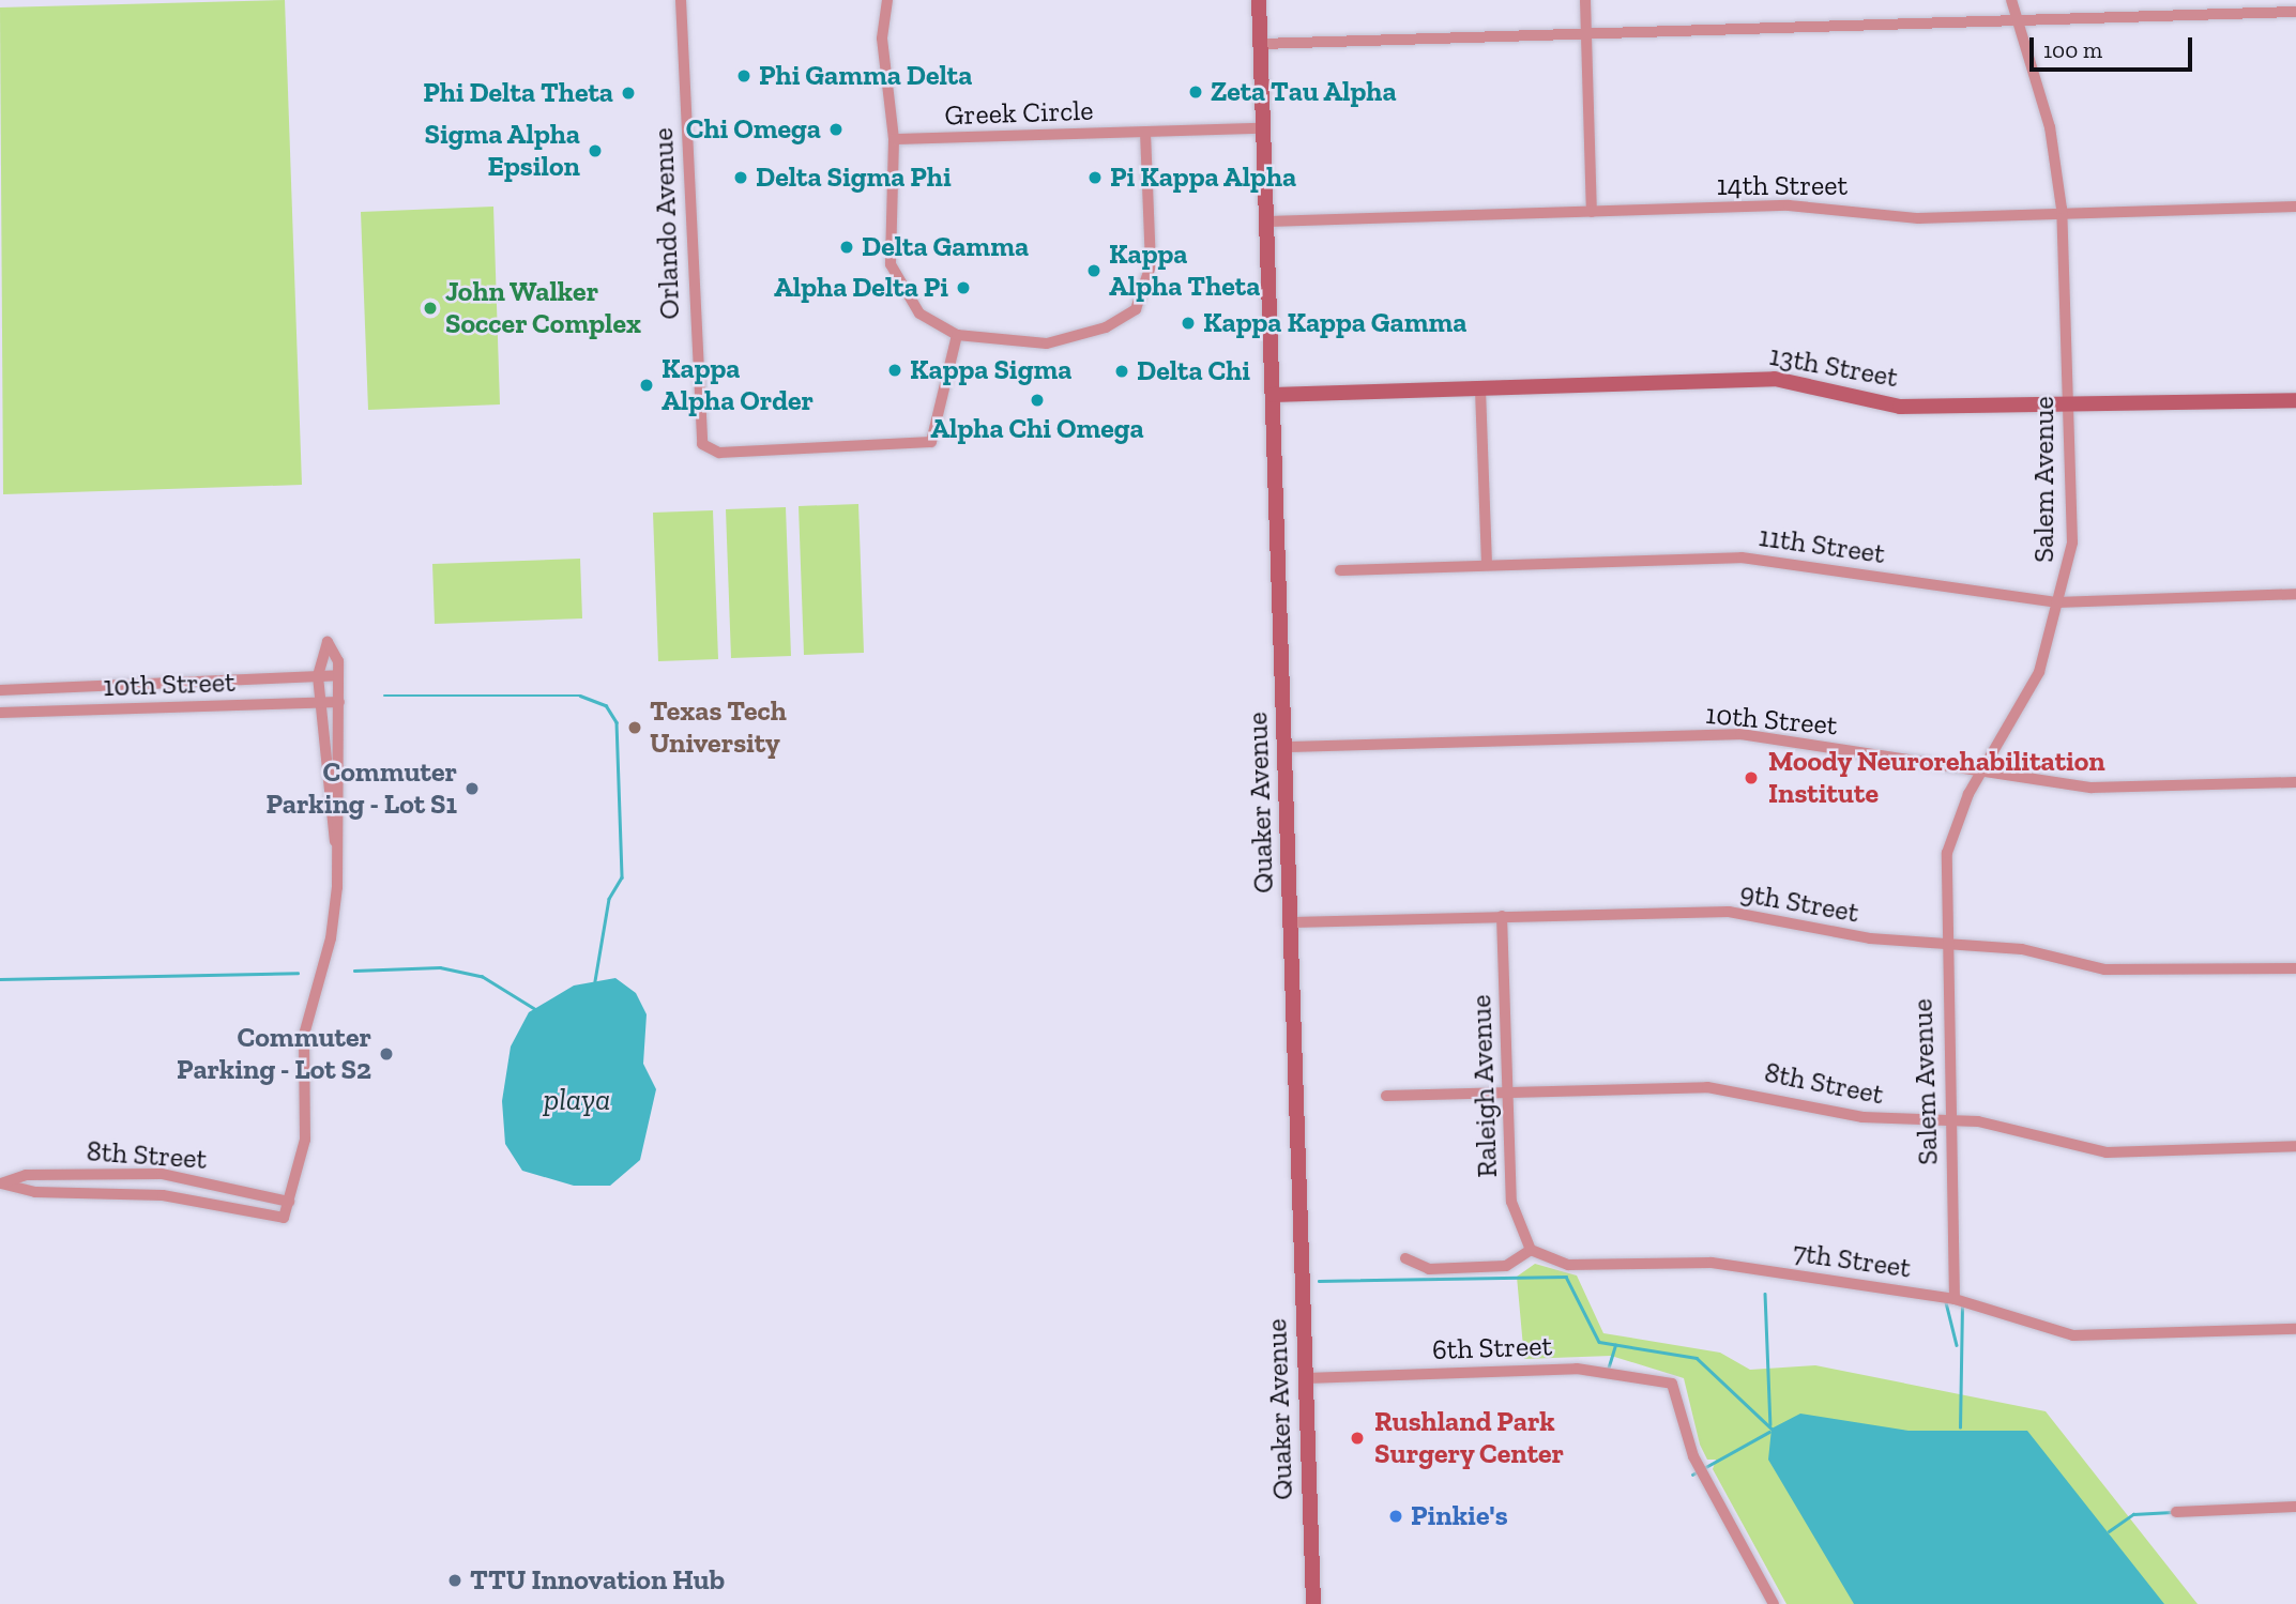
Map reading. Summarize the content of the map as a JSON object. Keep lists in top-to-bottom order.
{
  "streets": {
    "main road": ["13th Street", "Quaker Avenue"],
    "street": [
      "Greek Circle",
      "14th Street",
      "Orlando Avenue",
      "Salem Avenue",
      "11th Street",
      "10th Street",
      "9th Street",
      "8th Street",
      "Raleigh Avenue",
      "7th Street",
      "6th Street"
    ]
  },
  "crossings": [
    ["Greek Circle", "Quaker Avenue"],
    ["14th Street", "Salem Avenue"],
    ["14th Street", "Quaker Avenue"],
    ["13th Street", "Salem Avenue"],
    ["13th Street", "Quaker Avenue"],
    ["Salem Avenue", "11th Street"],
    ["Salem Avenue", "10th Street"],
    ["Salem Avenue", "9th Street"],
    ["Salem Avenue", "8th Street"],
    ["Salem Avenue", "7th Street"],
    ["10th Street", "Quaker Avenue"],
    ["Quaker Avenue", "9th Street"],
    ["Quaker Avenue", "6th Street"],
    ["9th Street", "Raleigh Avenue"],
    ["8th Street", "Raleigh Avenue"],
    ["Raleigh Avenue", "7th Street"]
  ],
  "water": ["playa"],
  "places": [
    "Phi Gamma Delta",
    "Zeta Tau Alpha",
    "Phi Delta Theta",
    "Chi Omega",
    "Sigma Alpha Epsilon",
    "Delta Sigma Phi",
    "Pi Kappa Alpha",
    "Delta Gamma",
    "Kappa Alpha Theta",
    "Alpha Delta Pi",
    "John Walker Soccer Complex",
    "Kappa Kappa Gamma",
    "Kappa Sigma",
    "Delta Chi",
    "Kappa Alpha Order",
    "Alpha Chi Omega",
    "Texas Tech University",
    "Moody Neurorehabilitation Institute",
    "Commuter Parking - Lot S1",
    "Commuter Parking - Lot S2",
    "Rushland Park Surgery Center",
    "Pinkie's",
    "TTU Innovation Hub"
  ],
  "scale_bar": "100 m"
}
